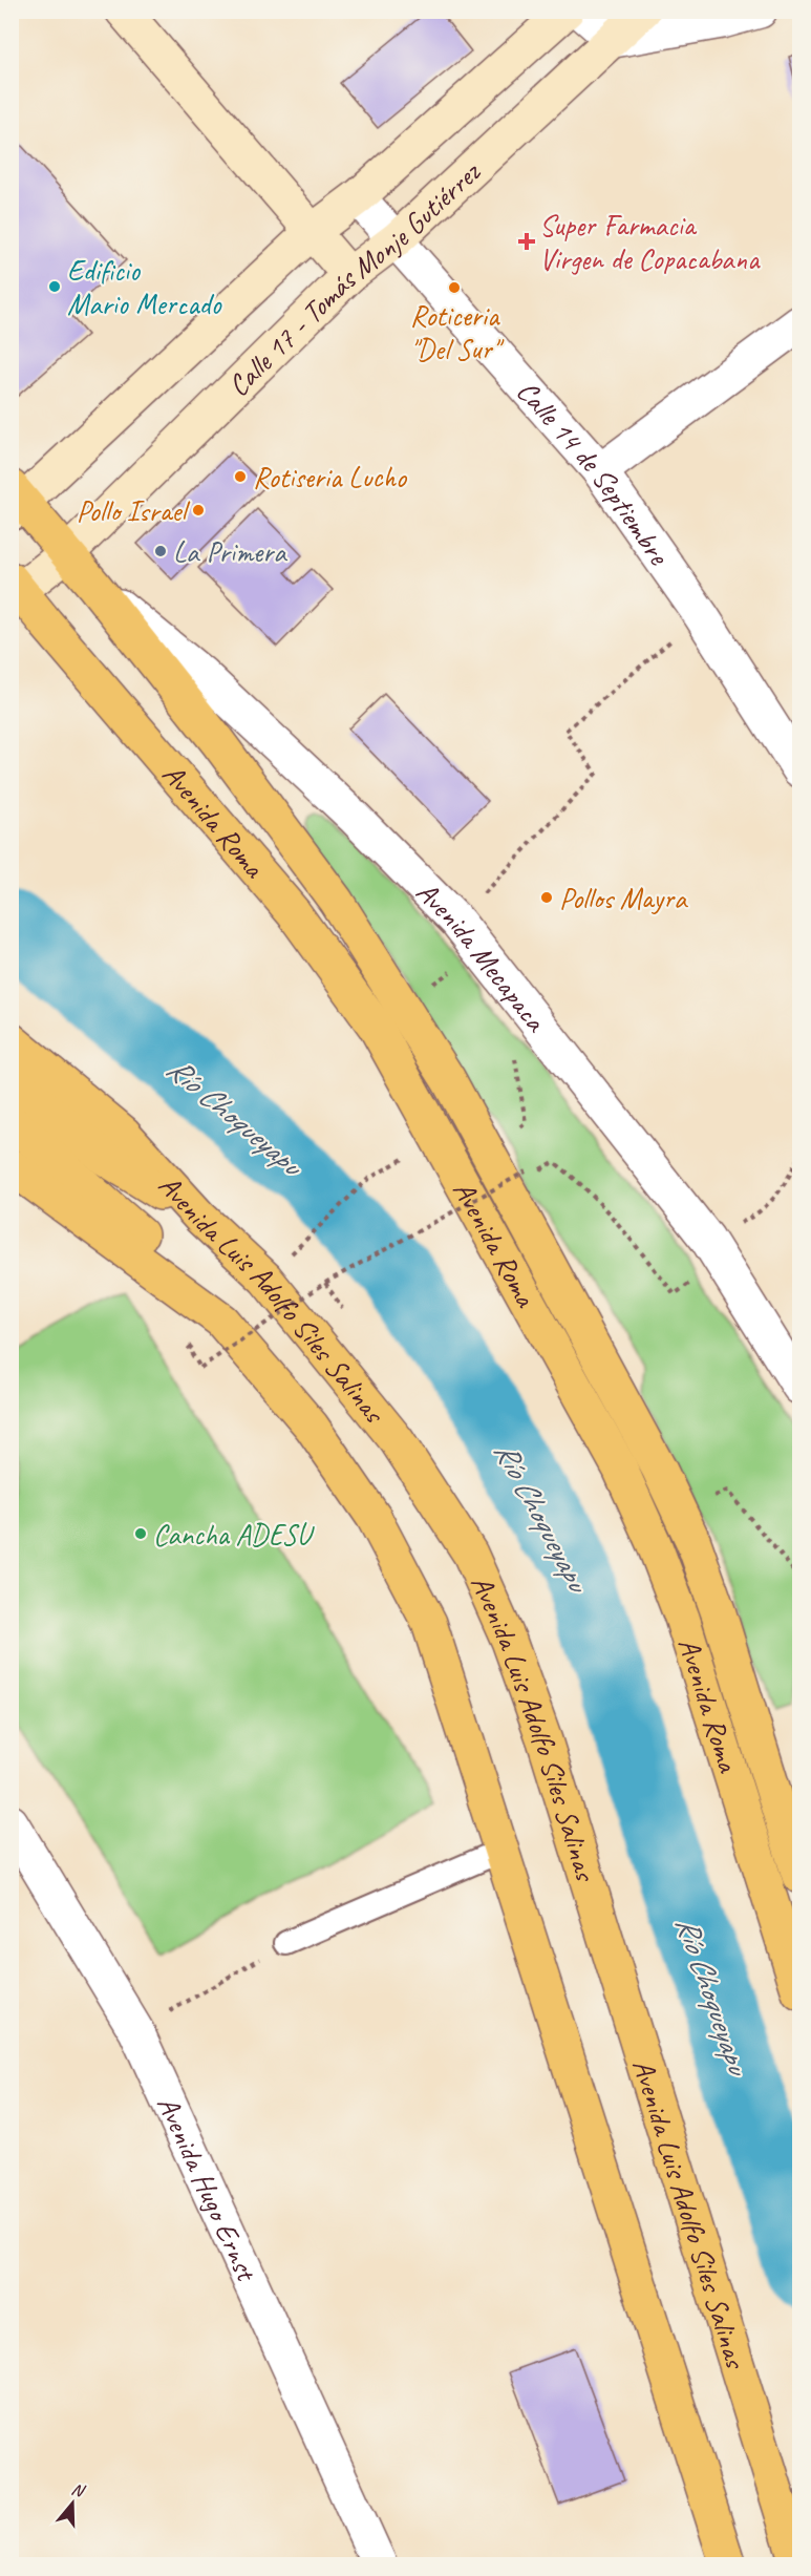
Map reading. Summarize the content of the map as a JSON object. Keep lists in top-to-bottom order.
{
  "streets": {
    "main road": ["Calle 17 - Tomás Monje Gutiérrez", "Avenida Roma", "Avenida Luis Adolfo Siles Salinas"],
    "street": ["Calle 14 de Septiembre", "Avenida Mecapaca", "Avenida Hugo Ernst"]
  },
  "crossings": [
    ["Calle 17 - Tomás Monje Gutiérrez", "Calle 14 de Septiembre"],
    ["Calle 17 - Tomás Monje Gutiérrez", "Avenida Roma"],
    ["Avenida Roma", "Avenida Mecapaca"]
  ],
  "water": ["Río Choqueyapu"],
  "places": {
    "health": ["Super Farmacia Virgen de Copacabana"],
    "other": [
      "Edificio Mario Mercado",
      "Roticeria \"Del Sur\"",
      "Rotiseria Lucho",
      "Pollo Israel",
      "La Primera",
      "Pollos Mayra",
      "Cancha ADESU"
    ]
  },
  "north": "top"
}
